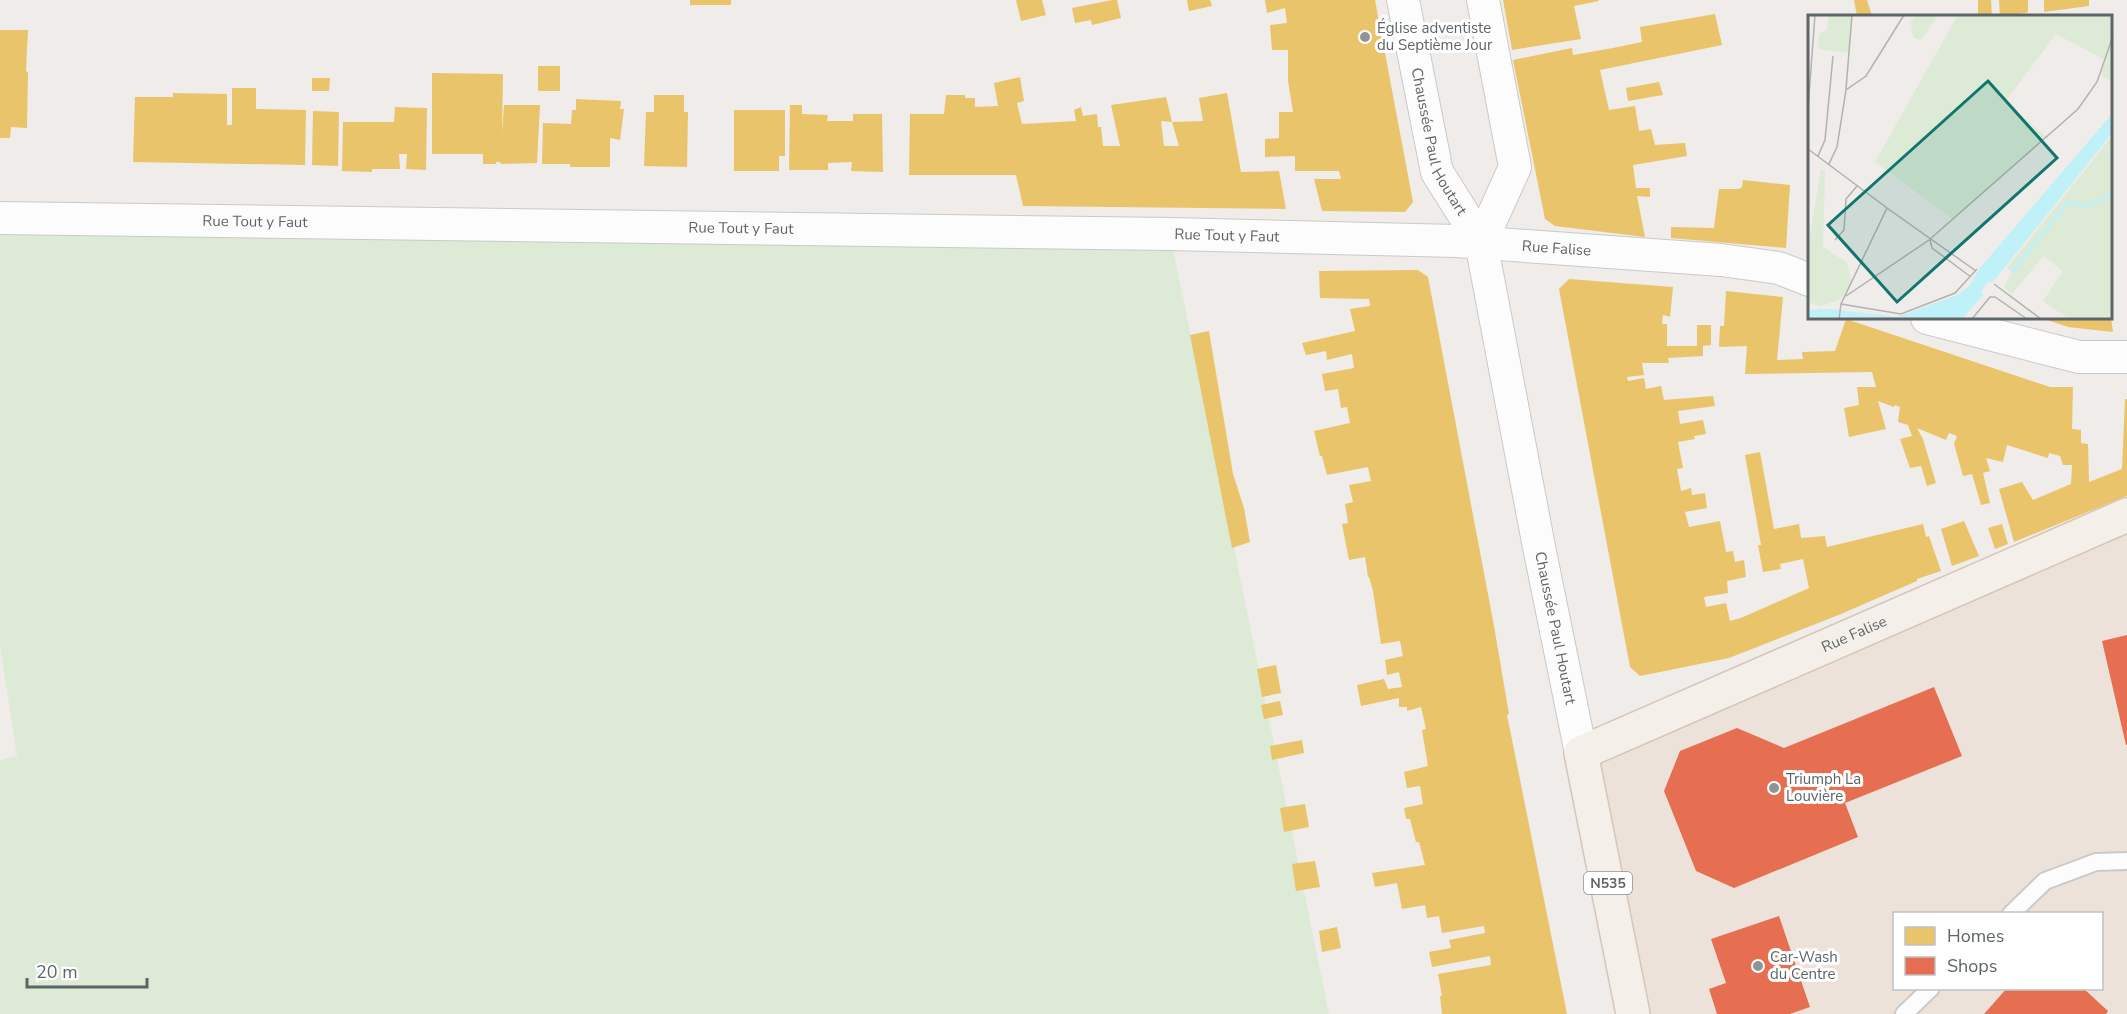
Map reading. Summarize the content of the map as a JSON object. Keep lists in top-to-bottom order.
{
  "streets": {
    "main road": ["Chaussée Paul Houtart", "Rue Falise", "N535"],
    "street": ["Rue Tout y Faut"]
  },
  "crossings": [
    ["Chaussée Paul Houtart", "Rue Tout y Faut"],
    ["Chaussée Paul Houtart", "Rue Falise"],
    ["Rue Tout y Faut", "Rue Falise"]
  ],
  "places": ["Église adventiste du Septième Jour", "Triumph La Louvière", "Car-Wash du Centre"],
  "legend": ["Homes", "Shops"],
  "scale_bar": "20 m"
}
